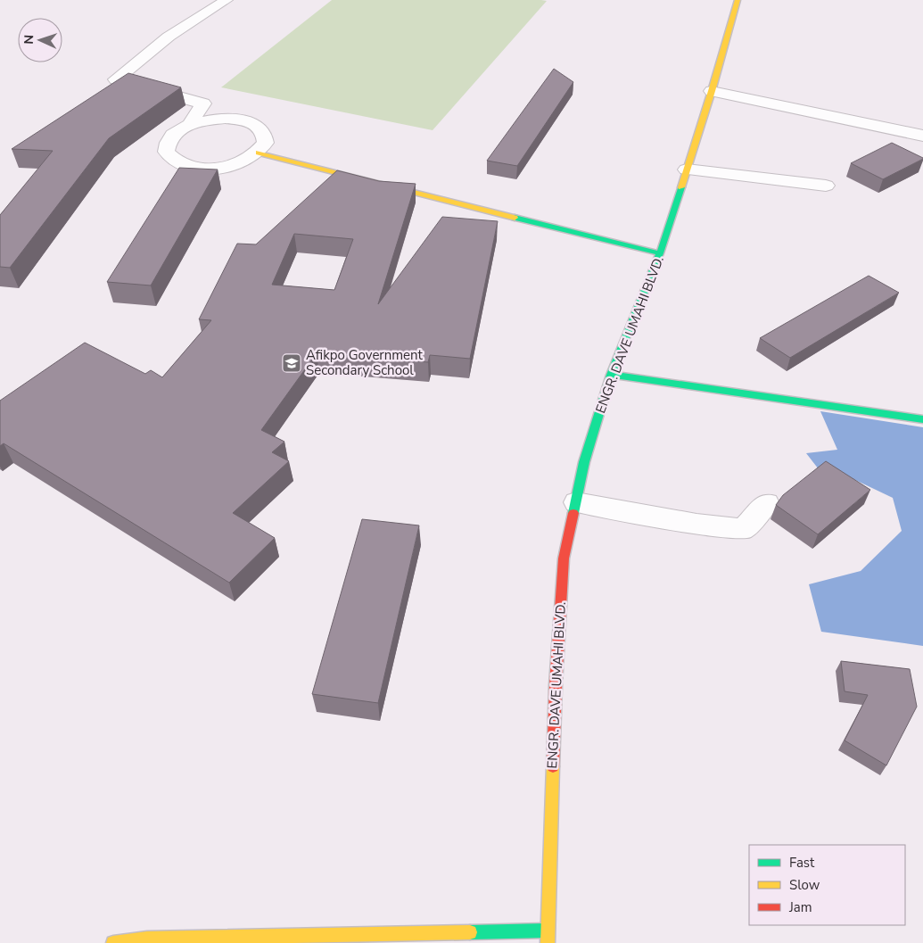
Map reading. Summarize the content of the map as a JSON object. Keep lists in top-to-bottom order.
{
  "streets": {
    "street": ["ENGR. DAVE UMAHI BLVD."]
  },
  "places": {
    "school or university": ["Afikpo Government Secondary School"]
  },
  "legend": ["Fast", "Slow", "Jam"],
  "north": "left"
}
